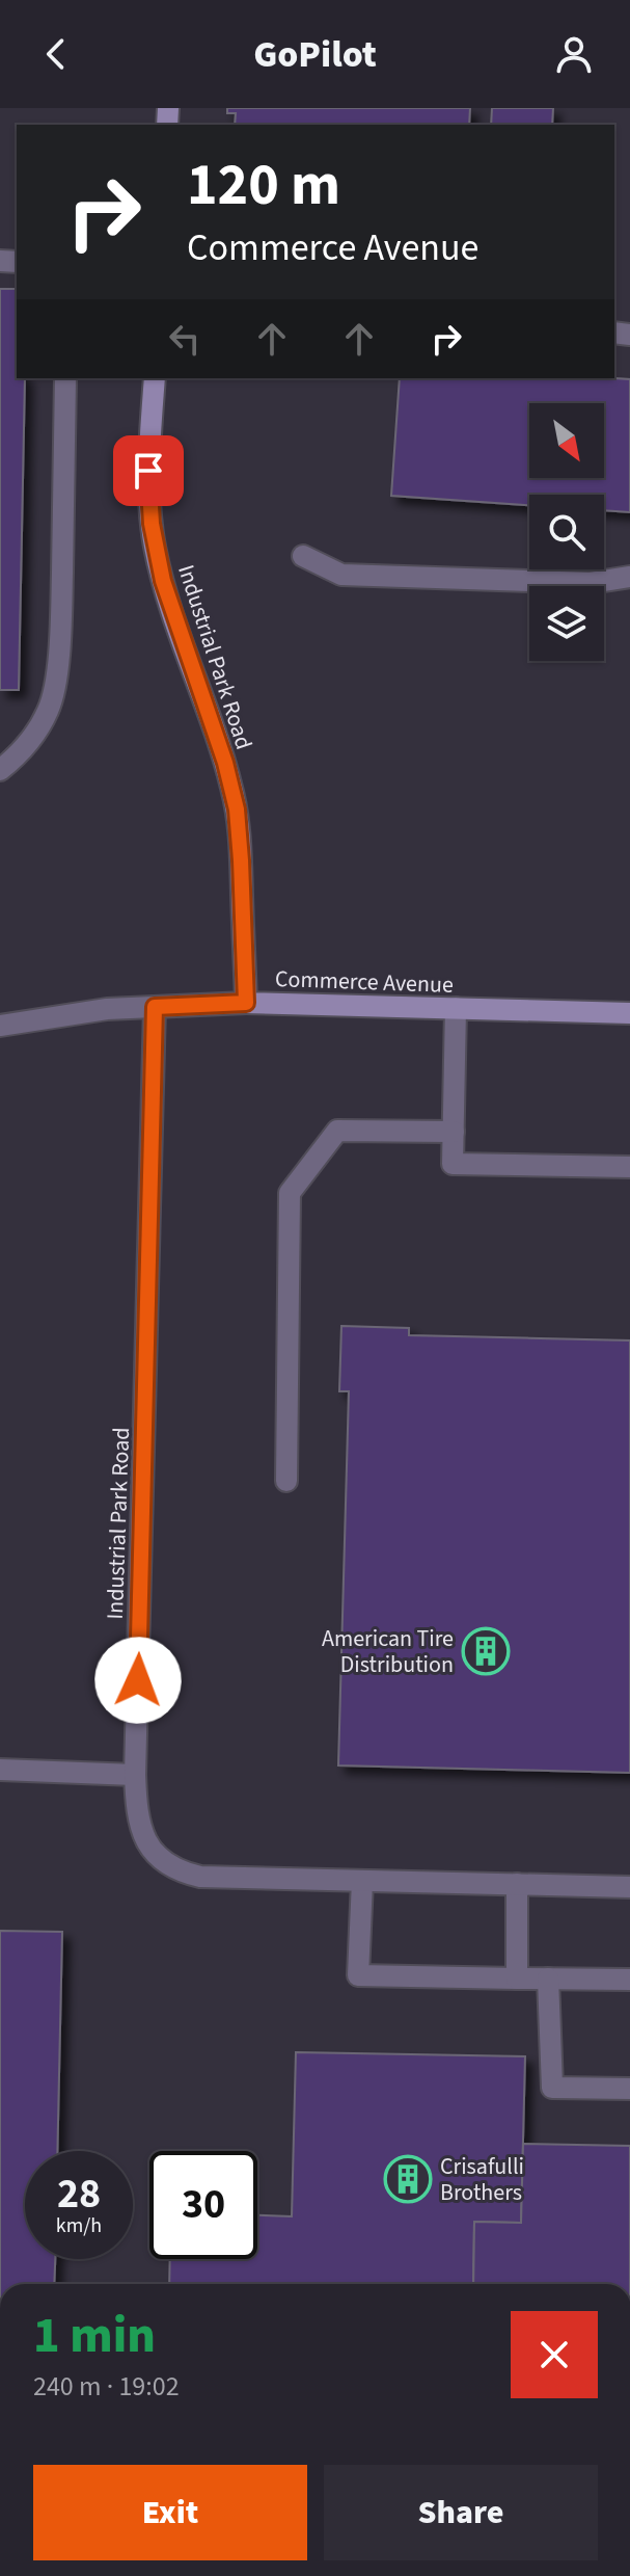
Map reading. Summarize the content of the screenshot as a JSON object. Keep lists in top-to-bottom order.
{
  "streets": {
    "street": ["Industrial Park Road", "Commerce Avenue"]
  },
  "crossings": [
    ["Industrial Park Road", "Commerce Avenue"]
  ],
  "places": {
    "building": ["American Tire Distribution", "Crisafulli Brothers"]
  },
  "north": "bottom right",
  "page": {
    "header": "GoPilot",
    "turn": ["120 m", "Commerce Avenue"],
    "speed": "28 km/h",
    "limit": "30",
    "heading": ["1 min", "240 m · 19:02"],
    "buttons": ["Exit", "Share"]
  }
}
